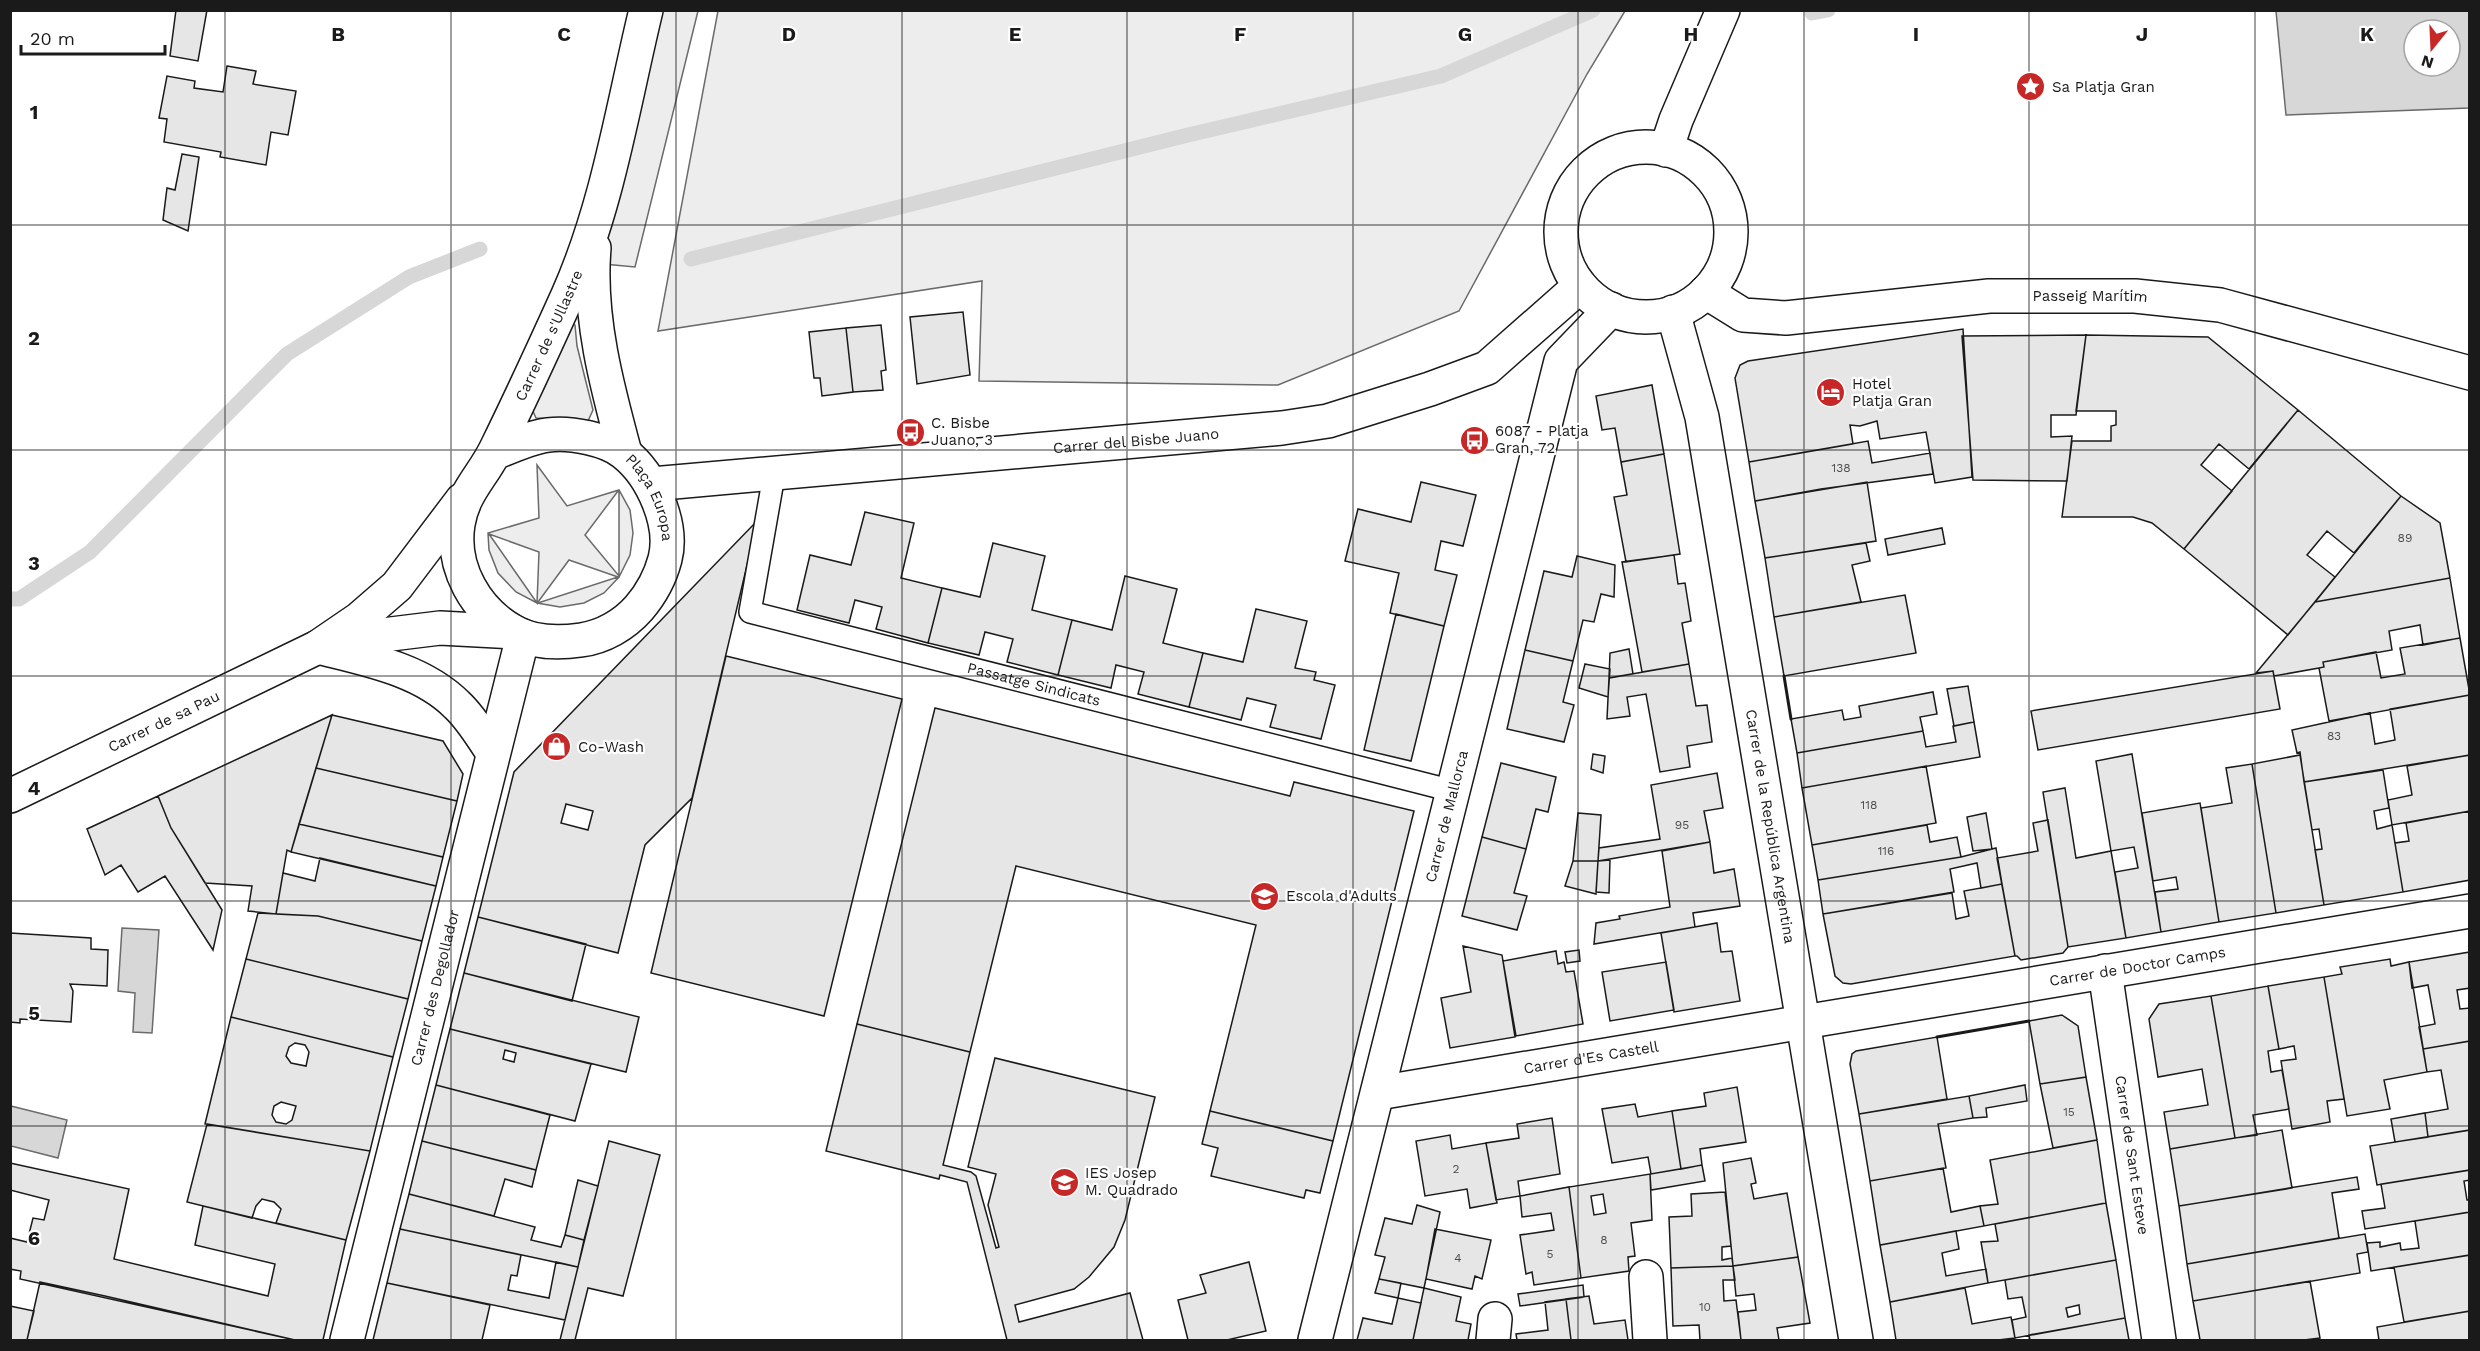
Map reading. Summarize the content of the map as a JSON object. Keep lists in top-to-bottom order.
{
  "streets": {
    "street": [
      "Passeig Marítim",
      "Carrer de s'Ullastre",
      "Carrer del Bisbe Juano",
      "Plaça Europa",
      "Carrer de sa Pau",
      "Carrer de Mallorca",
      "Carrer de la República Argentina",
      "Carrer de Doctor Camps",
      "Carrer des Degollador",
      "Carrer d'Es Castell",
      "Carrer de Sant Esteve"
    ],
    "lane": ["Passatge Sindicats"]
  },
  "crossings": [
    ["Passeig Marítim", "Carrer del Bisbe Juano"],
    ["Passeig Marítim", "Carrer de Mallorca"],
    ["Passeig Marítim", "Carrer de la República Argentina"],
    ["Carrer de s'Ullastre", "Carrer del Bisbe Juano"],
    ["Carrer de s'Ullastre", "Plaça Europa"],
    ["Carrer de s'Ullastre", "Carrer de sa Pau"],
    ["Carrer de s'Ullastre", "Carrer des Degollador"],
    ["Carrer del Bisbe Juano", "Plaça Europa"],
    ["Carrer del Bisbe Juano", "Passatge Sindicats"],
    ["Carrer del Bisbe Juano", "Carrer de sa Pau"],
    ["Carrer del Bisbe Juano", "Carrer de Mallorca"],
    ["Carrer del Bisbe Juano", "Carrer de la República Argentina"],
    ["Carrer del Bisbe Juano", "Carrer des Degollador"],
    ["Plaça Europa", "Carrer de sa Pau"],
    ["Plaça Europa", "Carrer des Degollador"],
    ["Passatge Sindicats", "Carrer de Mallorca"],
    ["Carrer de sa Pau", "Carrer des Degollador"],
    ["Carrer de Mallorca", "Carrer de la República Argentina"],
    ["Carrer de Mallorca", "Carrer d'Es Castell"],
    ["Carrer de la República Argentina", "Carrer de Doctor Camps"],
    ["Carrer de la República Argentina", "Carrer d'Es Castell"],
    ["Carrer de Doctor Camps", "Carrer d'Es Castell"],
    ["Carrer de Doctor Camps", "Carrer de Sant Esteve"]
  ],
  "places": {
    "place": ["Sa Platja Gran"],
    "hotel": ["Hotel Platja Gran"],
    "bus stop": ["C. Bisbe Juano, 3", "6087 - Platja Gran, 72"],
    "shop": ["Co-Wash"],
    "school or university": ["Escola d'Adults", "IES Josep M. Quadrado"]
  },
  "house_numbers": [
    "138",
    "89",
    "83",
    "118",
    "95",
    "116",
    "15",
    "2",
    "8",
    "5",
    "4",
    "10"
  ],
  "scale_bar": "20 m",
  "north": "bottom",
  "grid": {
    "columns": [
      "B",
      "C",
      "D",
      "E",
      "F",
      "G",
      "H",
      "I",
      "J",
      "K"
    ],
    "rows": [
      "1",
      "2",
      "3",
      "4",
      "5",
      "6"
    ]
  }
}
